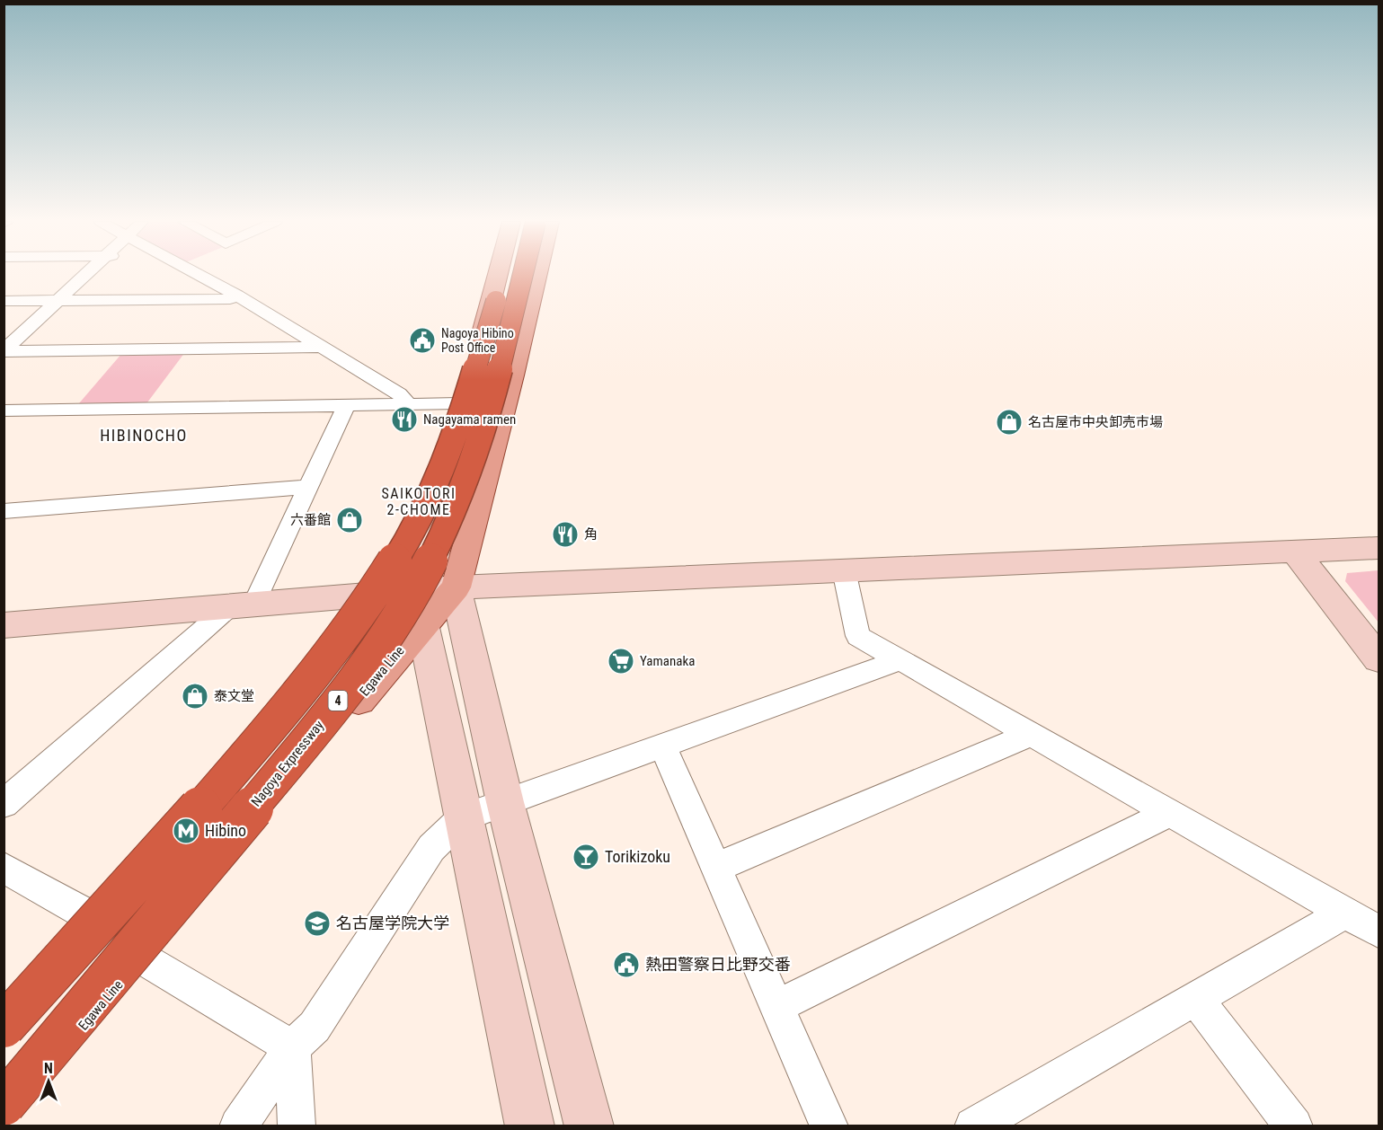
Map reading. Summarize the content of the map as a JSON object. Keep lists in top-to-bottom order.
{
  "streets": {
    "highway": ["4", "Nagoya Expressway"],
    "main road": ["Egawa Line"]
  },
  "districts": ["HIBINOCHO", "SAIKOTORI 2-CHOME"],
  "places": {
    "public building": ["Nagoya Hibino Post Office", "熱田警察日比野交番"],
    "restaurant": ["Nagayama ramen", "角"],
    "shop": ["名古屋市中央卸売市場", "六番館", "泰文堂"],
    "supermarket": ["Yamanaka"],
    "metro station": ["Hibino"],
    "bar": ["Torikizoku"],
    "school or university": ["名古屋学院大学"]
  },
  "north": "top"
}
